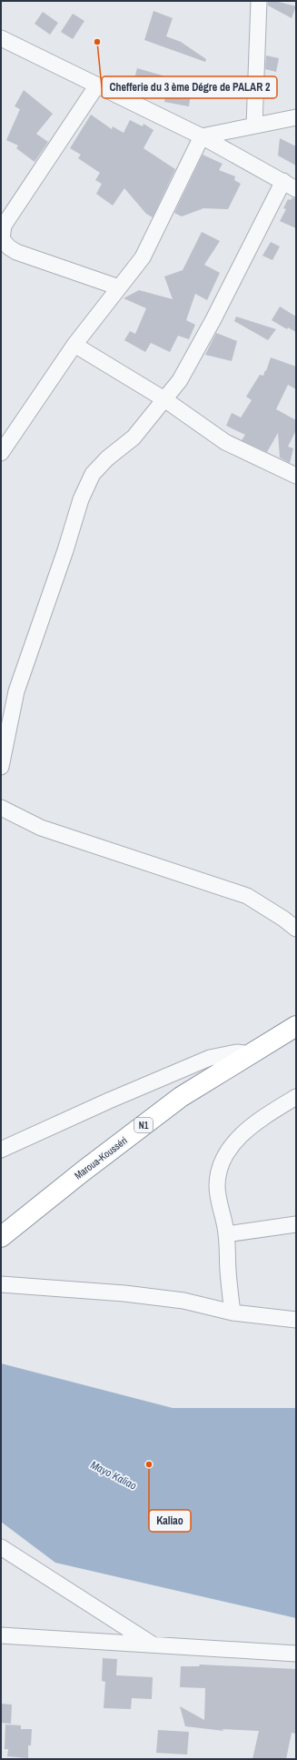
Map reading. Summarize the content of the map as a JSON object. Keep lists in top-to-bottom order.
{
  "streets": {
    "highway": ["N1", "Maroua-Kousséri"]
  },
  "water": ["Mayo Kaliao"],
  "places": ["Chefferie du 3 ème Dégre de PALAR 2", "Kaliao"]
}
